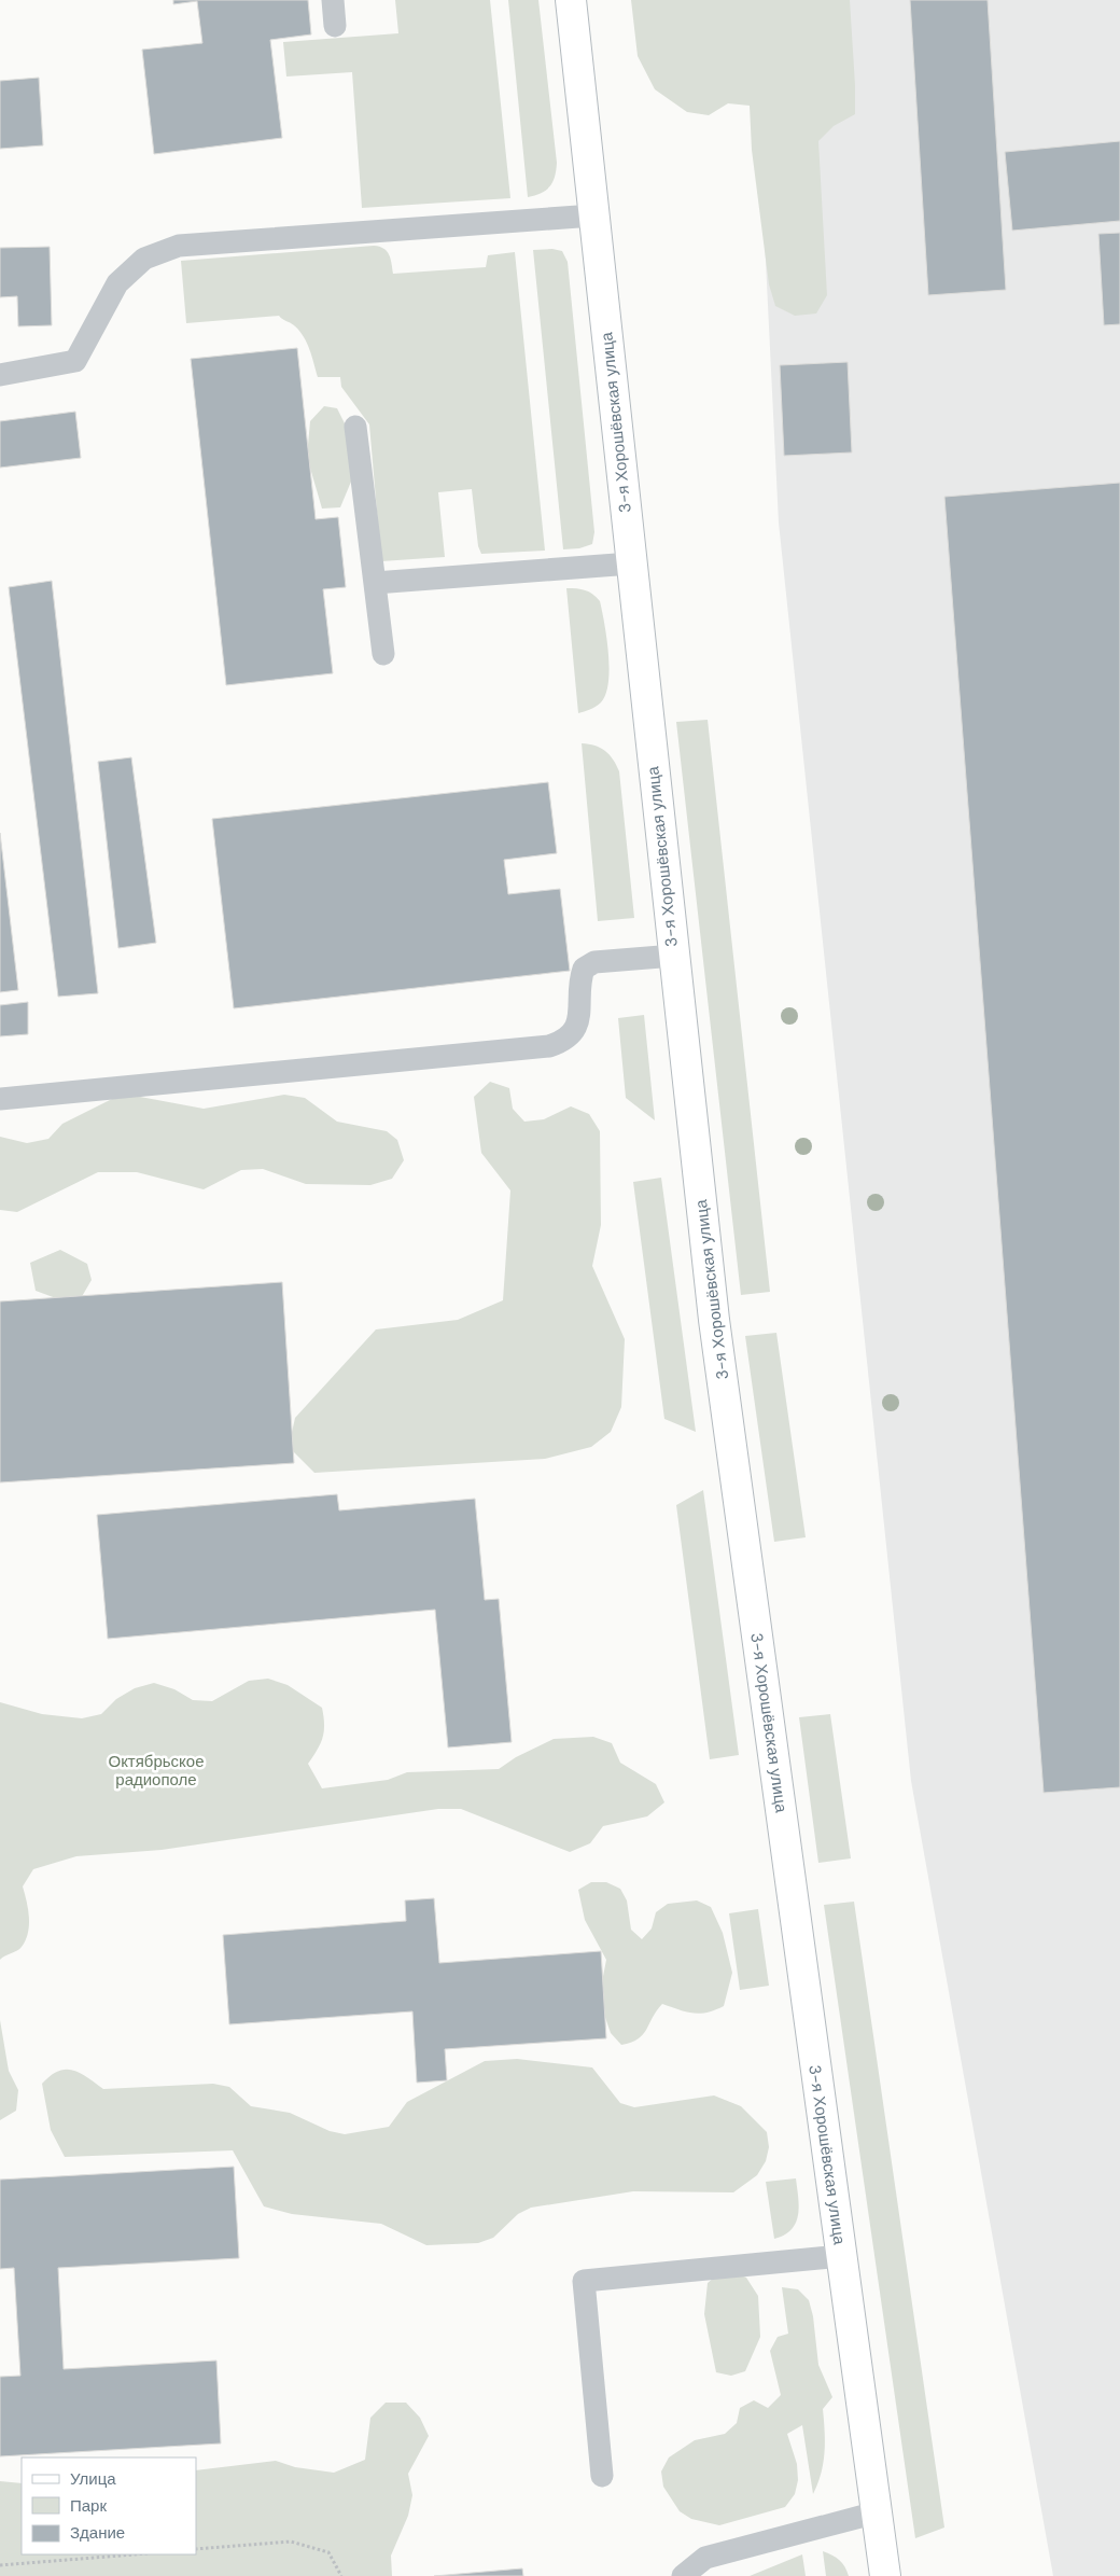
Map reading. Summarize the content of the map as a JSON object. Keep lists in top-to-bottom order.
{
  "streets": {
    "street": ["3-я Хорошёвская улица"]
  },
  "parks": ["Октябрьское радиополе"],
  "legend": ["Улица", "Парк", "Здание"]
}
